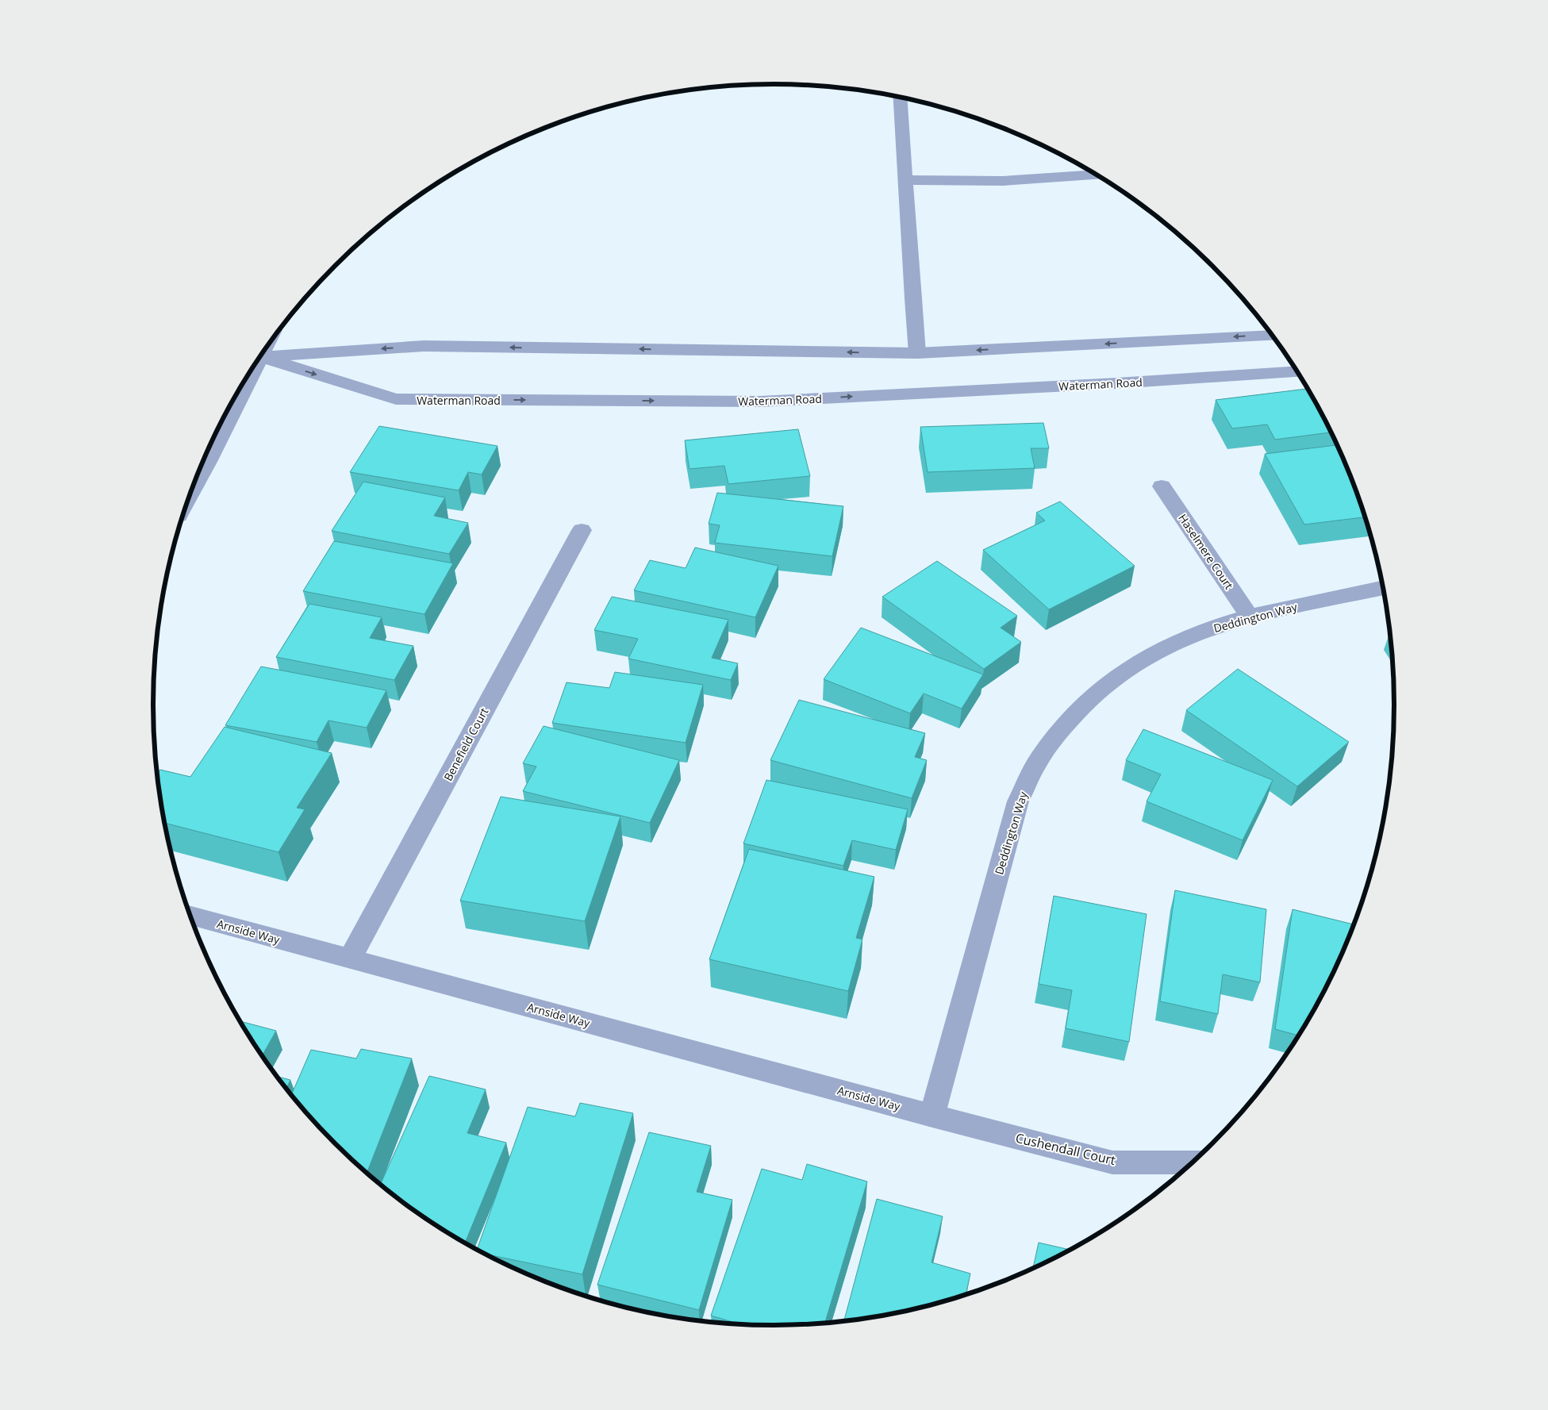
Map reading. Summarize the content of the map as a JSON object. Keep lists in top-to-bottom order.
{
  "streets": {
    "street": [
      "Waterman Road",
      "Haselmere Court",
      "Deddington Way",
      "Benefield Court",
      "Arnside Way",
      "Cushendall Court"
    ]
  },
  "crossings": [
    ["Haselmere Court", "Deddington Way"],
    ["Deddington Way", "Arnside Way"],
    ["Deddington Way", "Cushendall Court"],
    ["Benefield Court", "Arnside Way"],
    ["Arnside Way", "Cushendall Court"]
  ]
}
